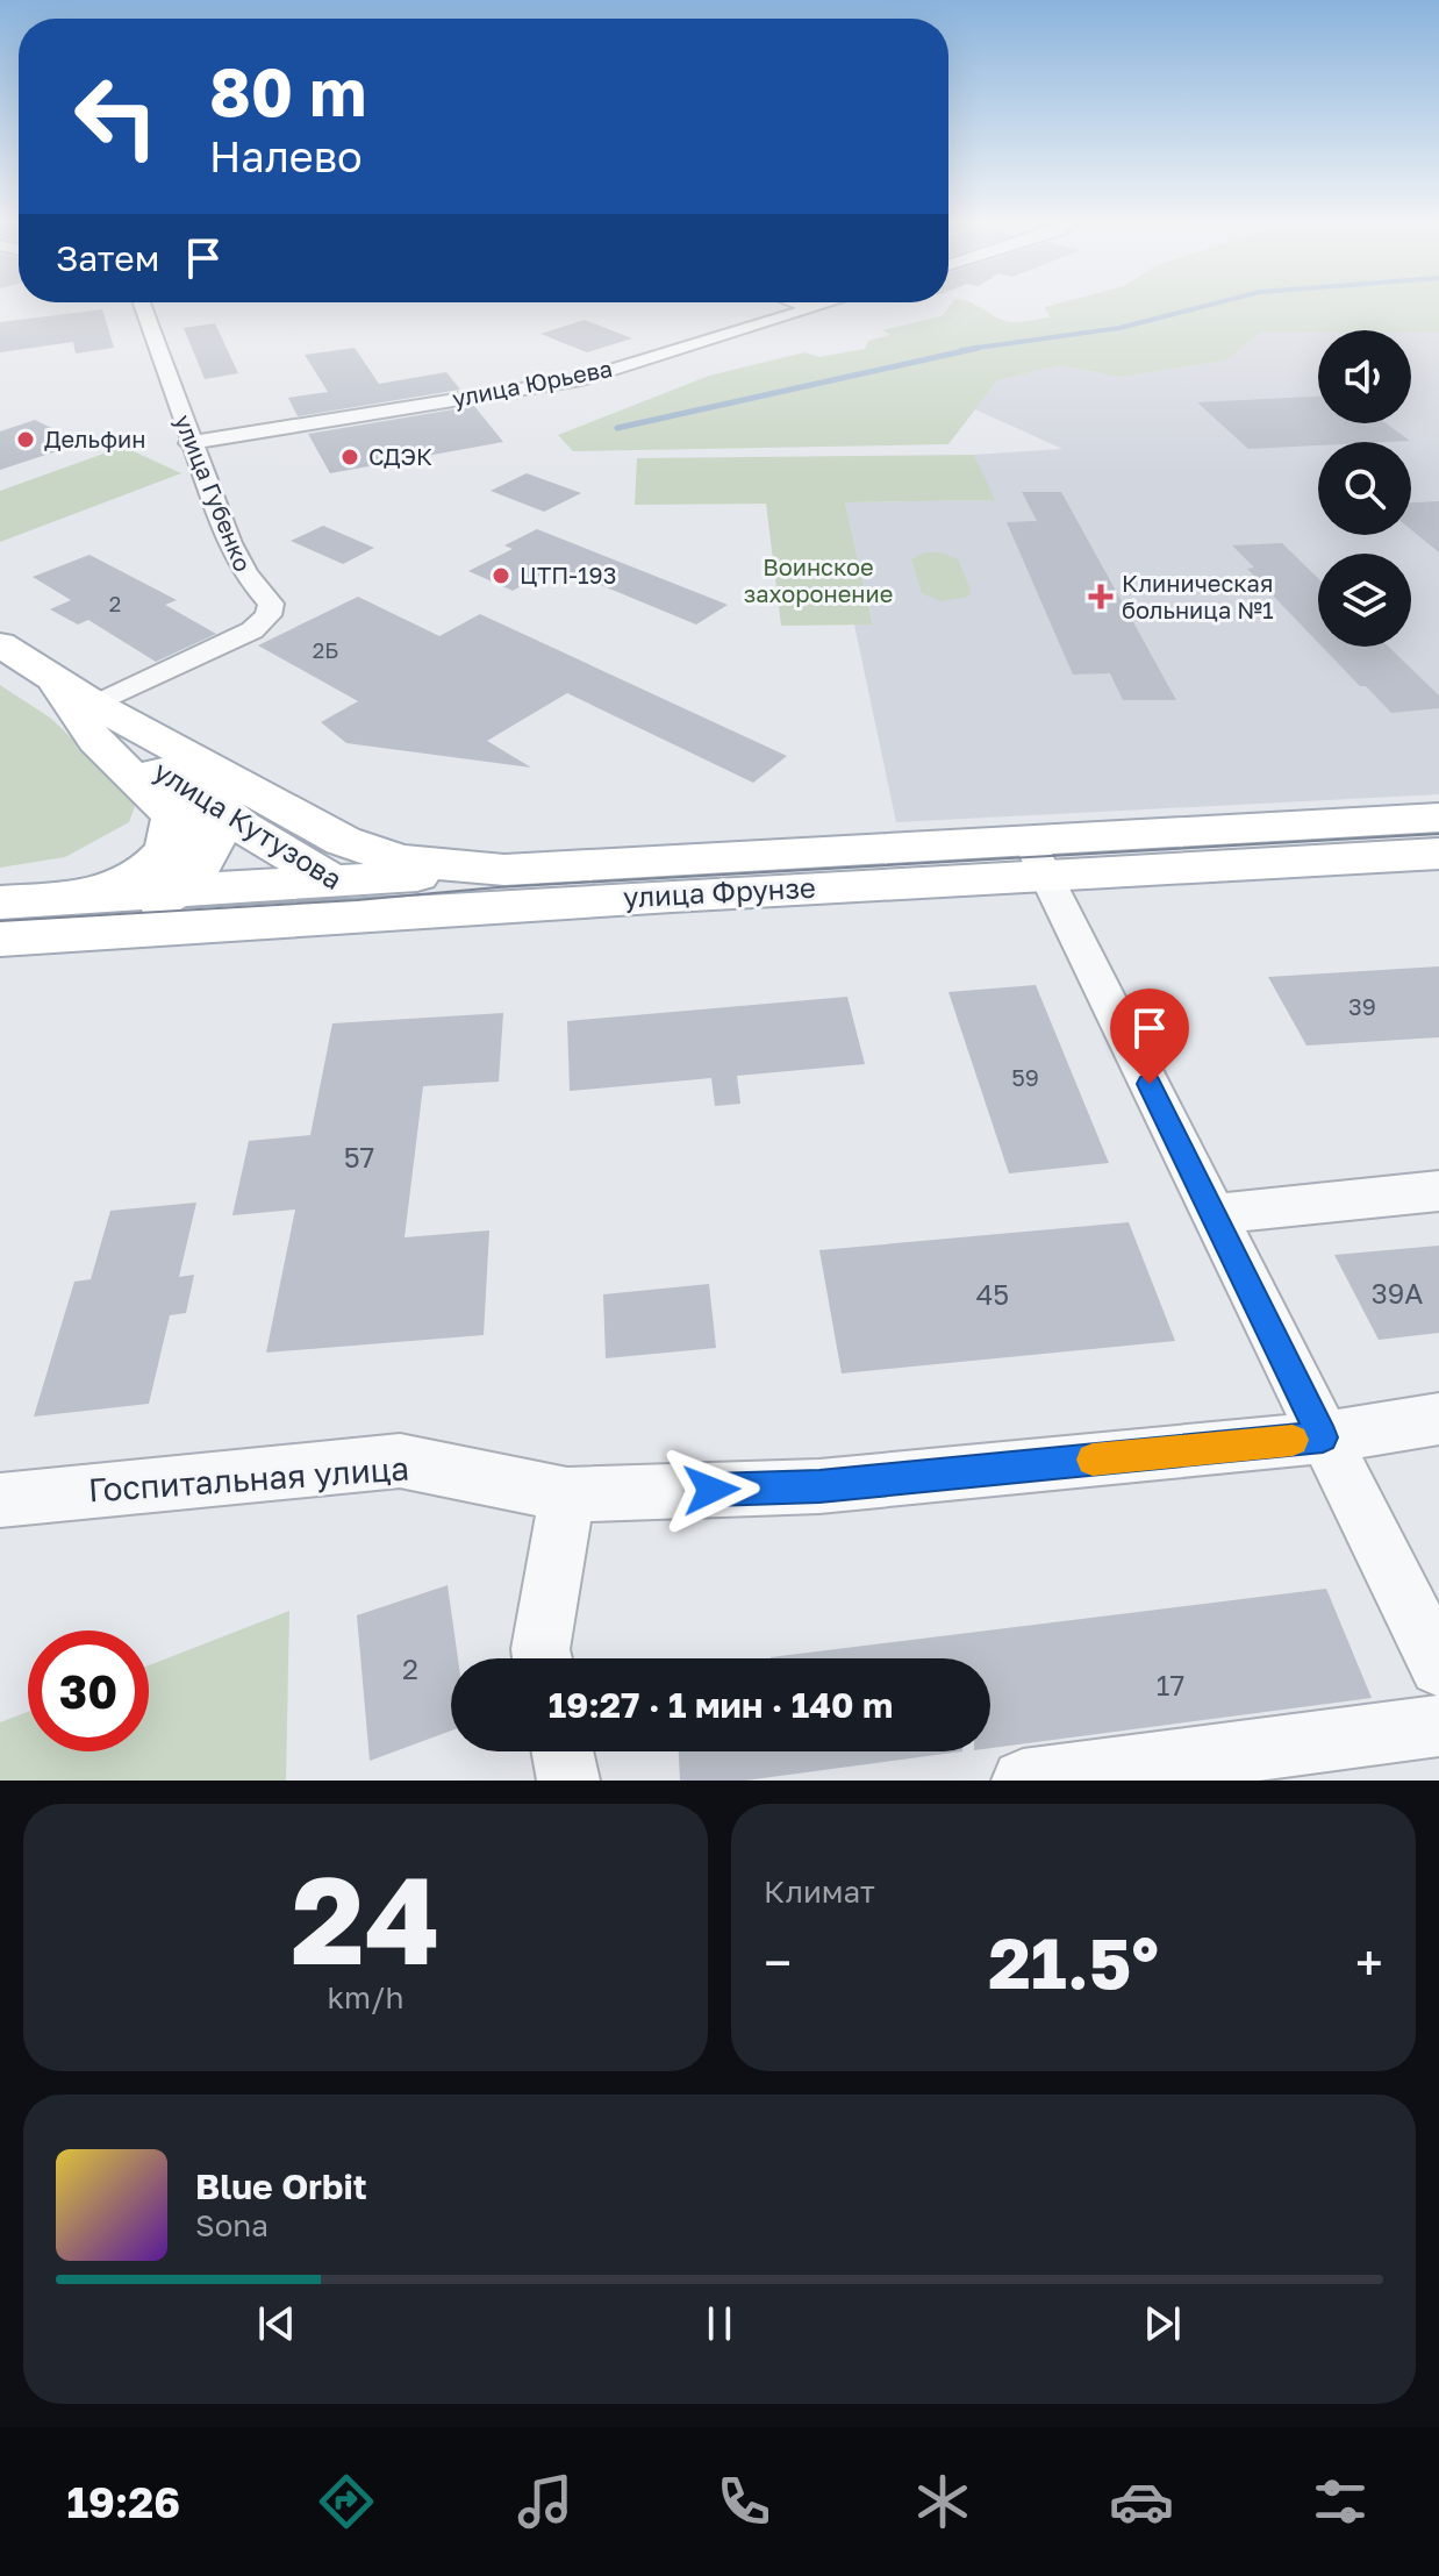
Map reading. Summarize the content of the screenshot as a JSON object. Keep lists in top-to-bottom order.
{
  "streets": {
    "main road": ["улица Кутузова", "улица Фрунзе"],
    "street": ["улица Юрьева", "улица Губенко", "Госпитальная улица"]
  },
  "crossings": [
    ["улица Юрьева", "улица Губенко"],
    ["улица Губенко", "улица Кутузова"],
    ["улица Кутузова", "улица Фрунзе"]
  ],
  "parks": ["Воинское захоронение"],
  "places": {
    "other": ["Дельфин", "СДЭК", "ЦТП-193"],
    "health": ["Клиническая больница №1"]
  },
  "house_numbers": [
    "2",
    "2Б",
    "39",
    "59",
    "57",
    "39А",
    "45",
    "2",
    "17"
  ],
  "page": {
    "turn": ["80 m", "Налево"],
    "then": "Затем",
    "limit": "30",
    "trip": "19:27 · 1 мин · 140 m",
    "tile": [
      ["24", "km/h"],
      "Климат"
    ],
    "heat": ["−", "21.5°", "+"],
    "song": ["Blue Orbit", "Sona"],
    "tabs": "19:26"
  }
}
